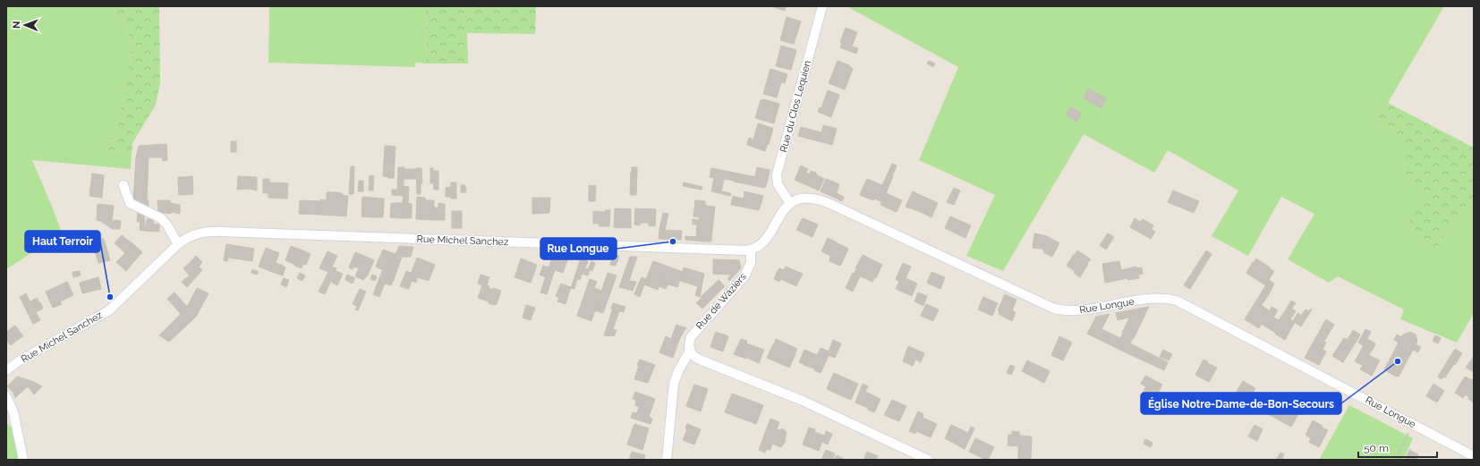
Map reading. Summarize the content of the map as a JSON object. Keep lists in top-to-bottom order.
{
  "streets": {
    "street": [
      "Rue du Clos Lequien",
      "Rue Michel Sanchez",
      "Rue de Waziers",
      "Rue Longue"
    ]
  },
  "crossings": [
    ["Rue du Clos Lequien", "Rue Longue"],
    ["Rue Michel Sanchez", "Rue de Waziers"]
  ],
  "places": ["Rue Longue", "Haut Terroir", "Église Notre-Dame-de-Bon-Secours"],
  "scale_bar": "50 m",
  "north": "left"
}
